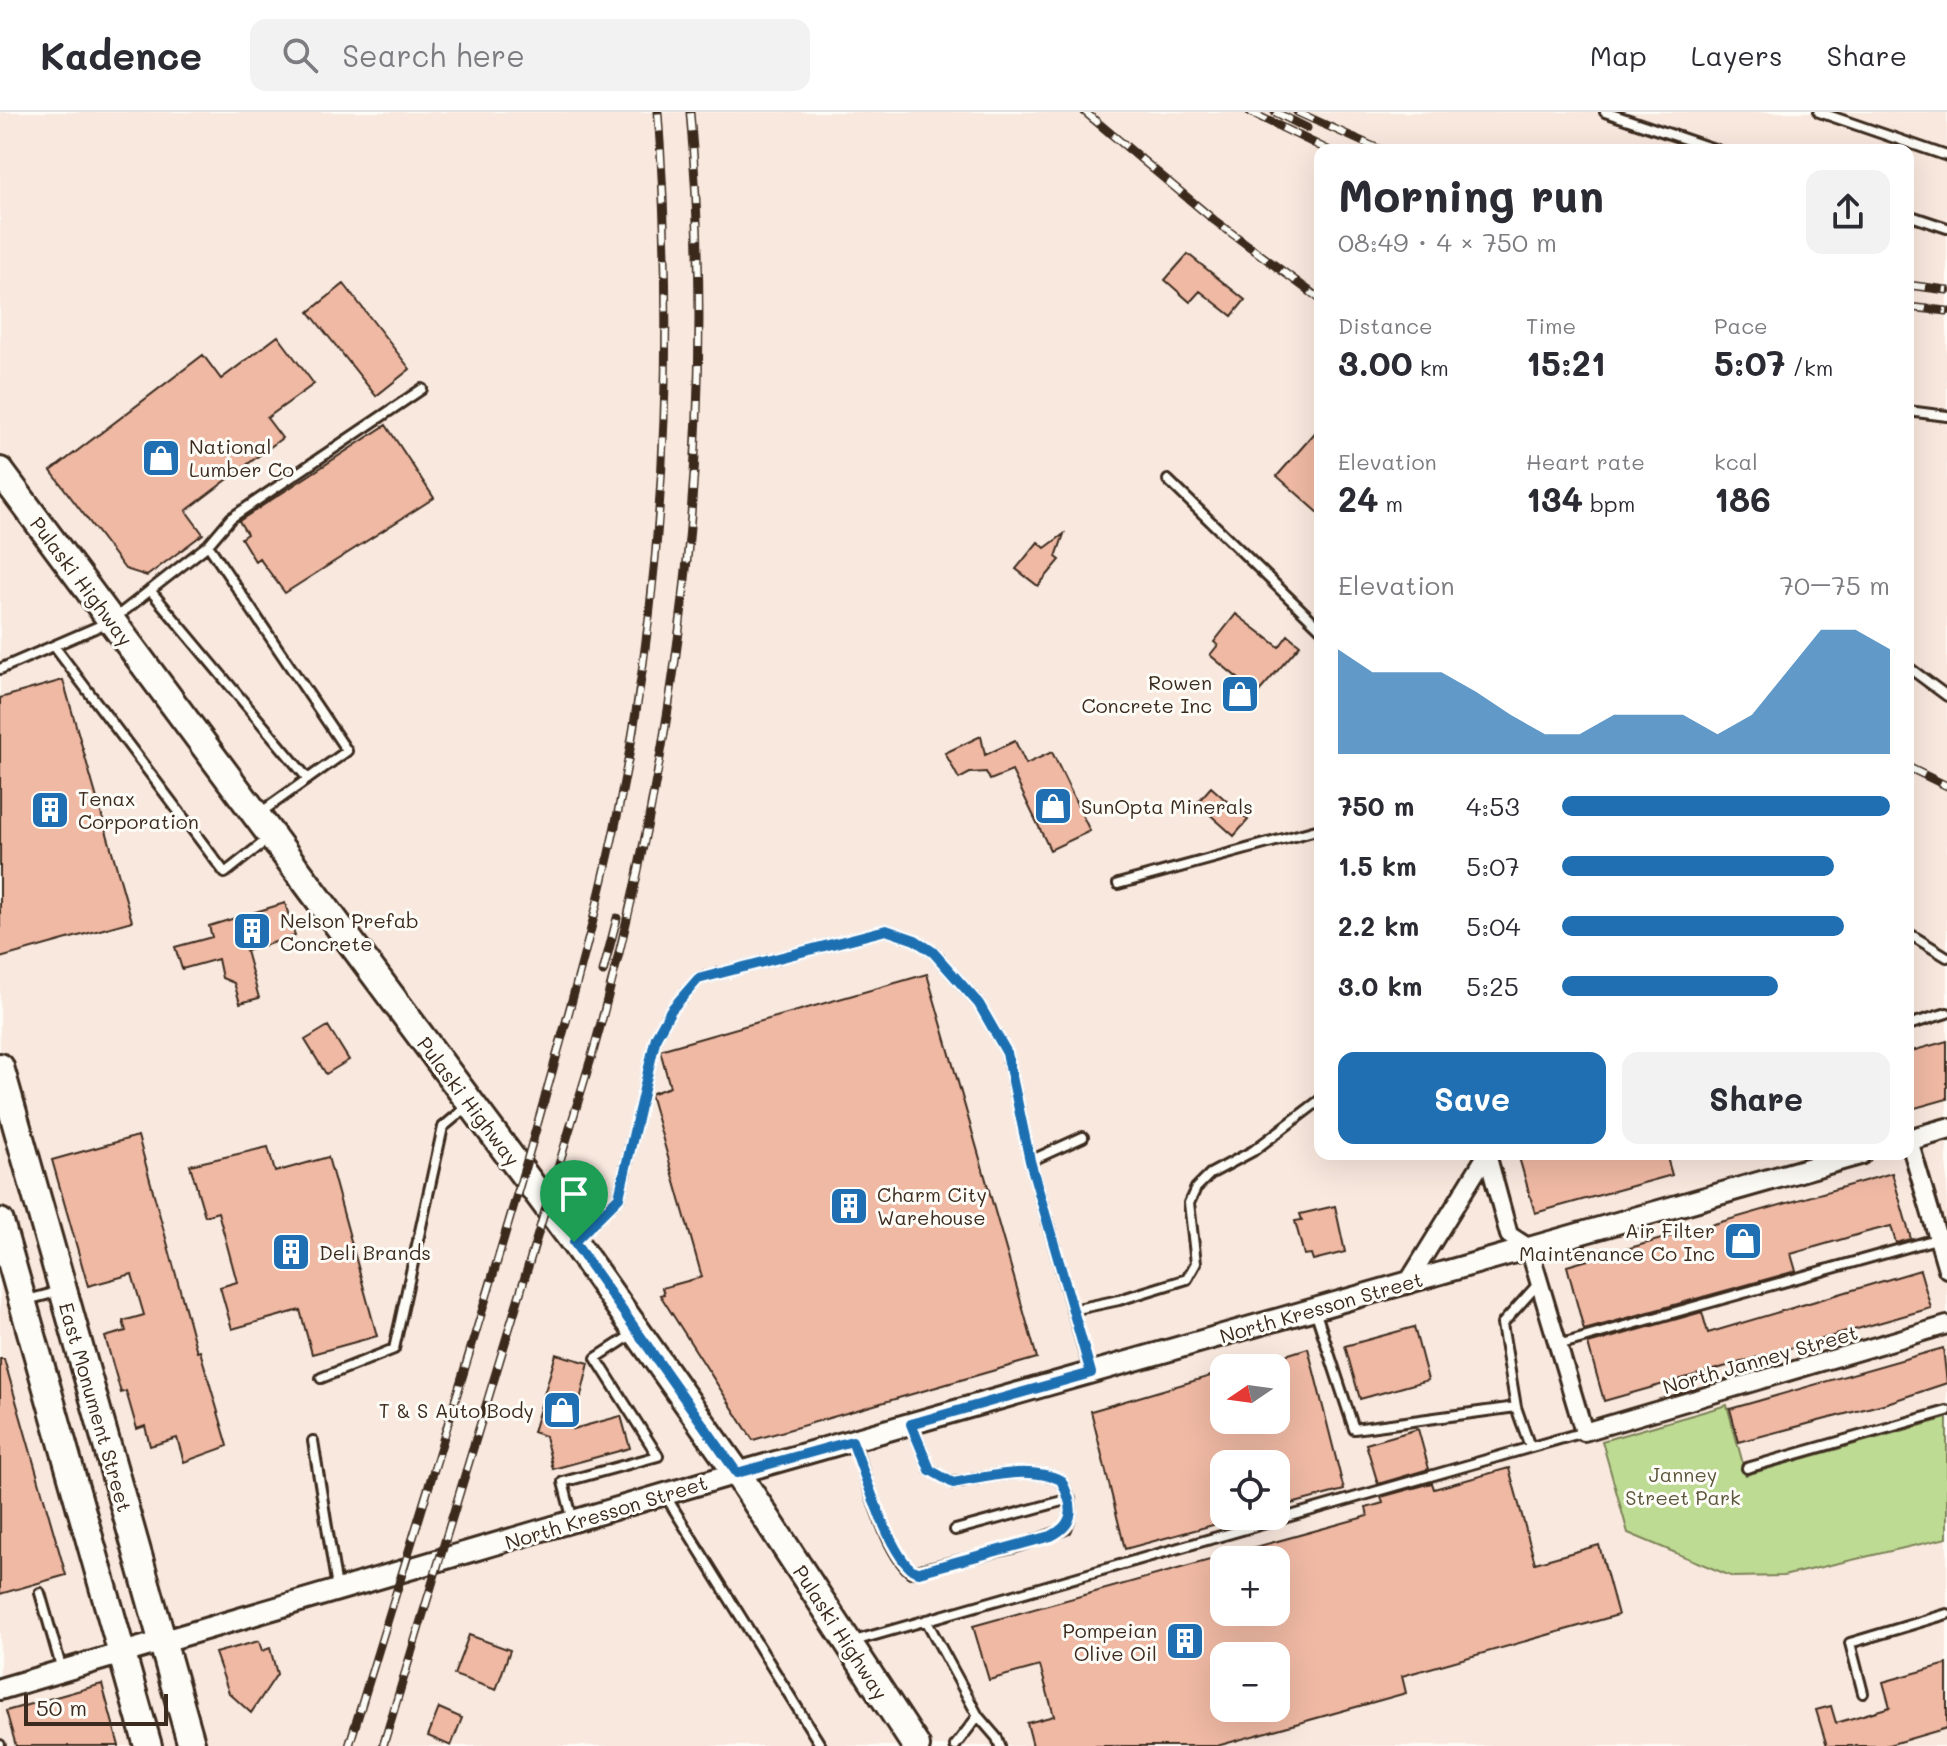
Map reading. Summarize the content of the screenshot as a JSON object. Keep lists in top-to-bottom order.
{
  "streets": {
    "main road": ["Pulaski Highway", "East Monument Street"],
    "street": ["North Kresson Street", "North Janney Street"]
  },
  "crossings": [
    ["Pulaski Highway", "North Kresson Street"],
    ["North Kresson Street", "East Monument Street"]
  ],
  "parks": ["Janney Street Park"],
  "places": {
    "shop": [
      "National Lumber Co",
      "Rowen Concrete Inc",
      "SunOpta Minerals",
      "Air Filter Maintenance Co Inc",
      "T & S Auto Body"
    ],
    "building": [
      "Tenax Corporation",
      "Nelson Prefab Concrete",
      "Charm City Warehouse",
      "Deli Brands",
      "Pompeian Olive Oil"
    ]
  },
  "scale_bar": "50 m",
  "north": "left",
  "page": {
    "header": "Kadence",
    "search": "Search here",
    "nav": ["Map", "Layers", "Share"],
    "heading": ["Morning run", "08:49 · 4 × 750 m"],
    "stats": [
      ["Distance", "3.00 km"],
      ["Time", "15:21"],
      ["Pace", "5:07 /km"],
      ["Elevation", "24 m"],
      ["Heart rate", "134 bpm"],
      ["kcal", "186"]
    ],
    "chart": ["Elevation", "70–75 m"],
    "list": [
      {
        "name": "750 m",
        "note": "4:53"
      },
      {
        "name": "1.5 km",
        "note": "5:07"
      },
      {
        "name": "2.2 km",
        "note": "5:04"
      },
      {
        "name": "3.0 km",
        "note": "5:25"
      }
    ],
    "buttons": ["Save", "Share"],
    "map_buttons": ["+", "−"],
    "scale": "50 m"
  }
}
